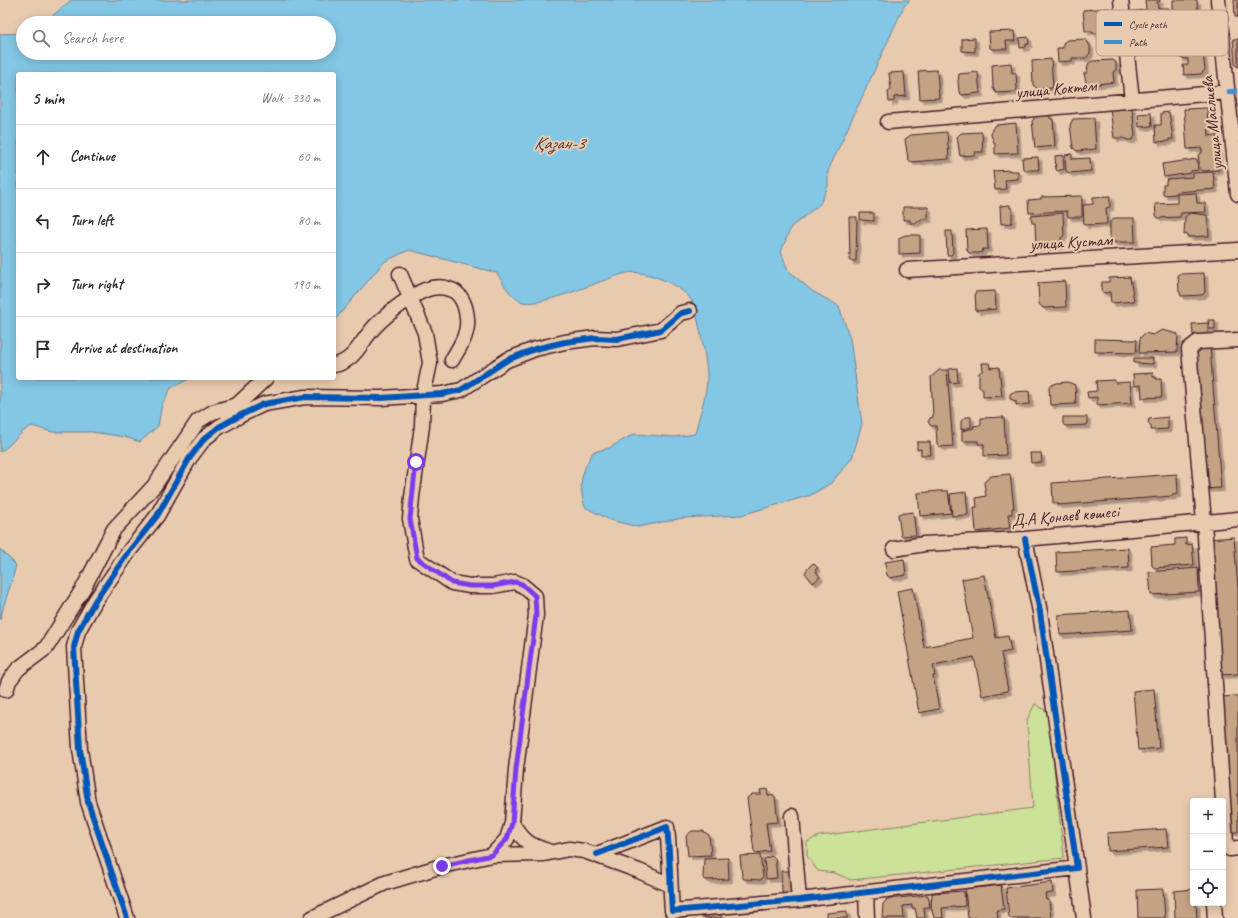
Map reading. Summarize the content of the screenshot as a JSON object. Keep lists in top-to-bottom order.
{
  "streets": {
    "street": [
      "улица Коктем",
      "улица Маслиева",
      "улица Кустам",
      "Д.А Қонаев көшесі"
    ]
  },
  "crossings": [
    ["улица Коктем", "улица Маслиева"]
  ],
  "water": ["Қазан-3"],
  "legend": ["Cycle path", "Path"],
  "page": {
    "search": "Search here",
    "heading": ["5 min", "Walk · 330 m"],
    "list": [
      ["Continue", "60 m"],
      ["Turn left", "80 m"],
      ["Turn right", "190 m"],
      "Arrive at destination"
    ],
    "map_buttons": ["+", "−"]
  }
}
